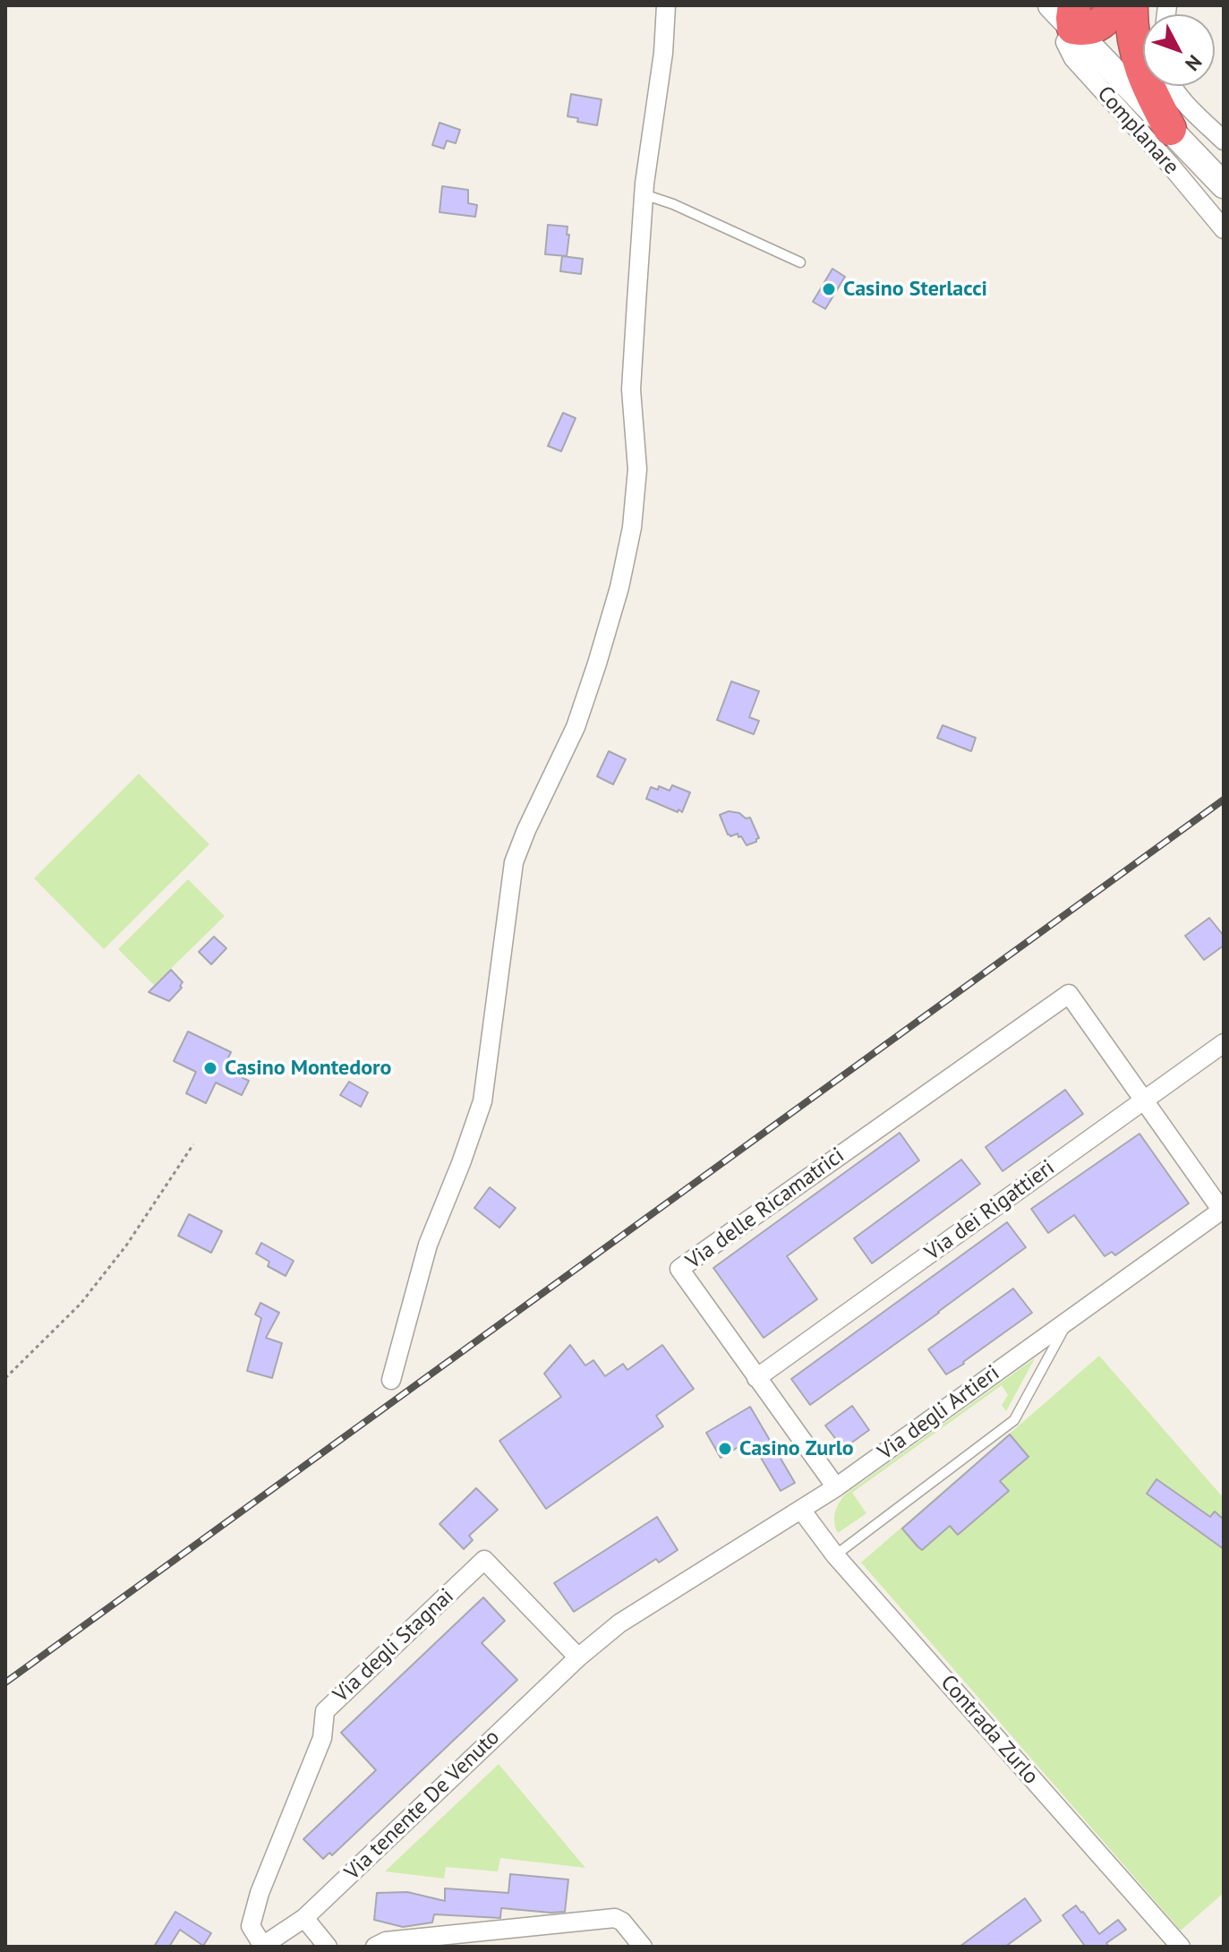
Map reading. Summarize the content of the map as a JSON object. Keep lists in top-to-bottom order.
{
  "streets": {
    "street": [
      "Complanare",
      "Via delle Ricamatrici",
      "Via dei Rigattieri",
      "Via degli Artieri",
      "Via degli Stagnai",
      "Contrada Zurlo",
      "Via tenente De Venuto"
    ]
  },
  "crossings": [
    ["Via delle Ricamatrici", "Via dei Rigattieri"],
    ["Via delle Ricamatrici", "Via degli Artieri"],
    ["Via degli Artieri", "Via degli Stagnai"],
    ["Via degli Artieri", "Contrada Zurlo"],
    ["Via degli Artieri", "Via tenente De Venuto"],
    ["Via degli Stagnai", "Via tenente De Venuto"]
  ],
  "places": ["Casino Sterlacci", "Casino Montedoro", "Casino Zurlo"],
  "north": "bottom right"
}
